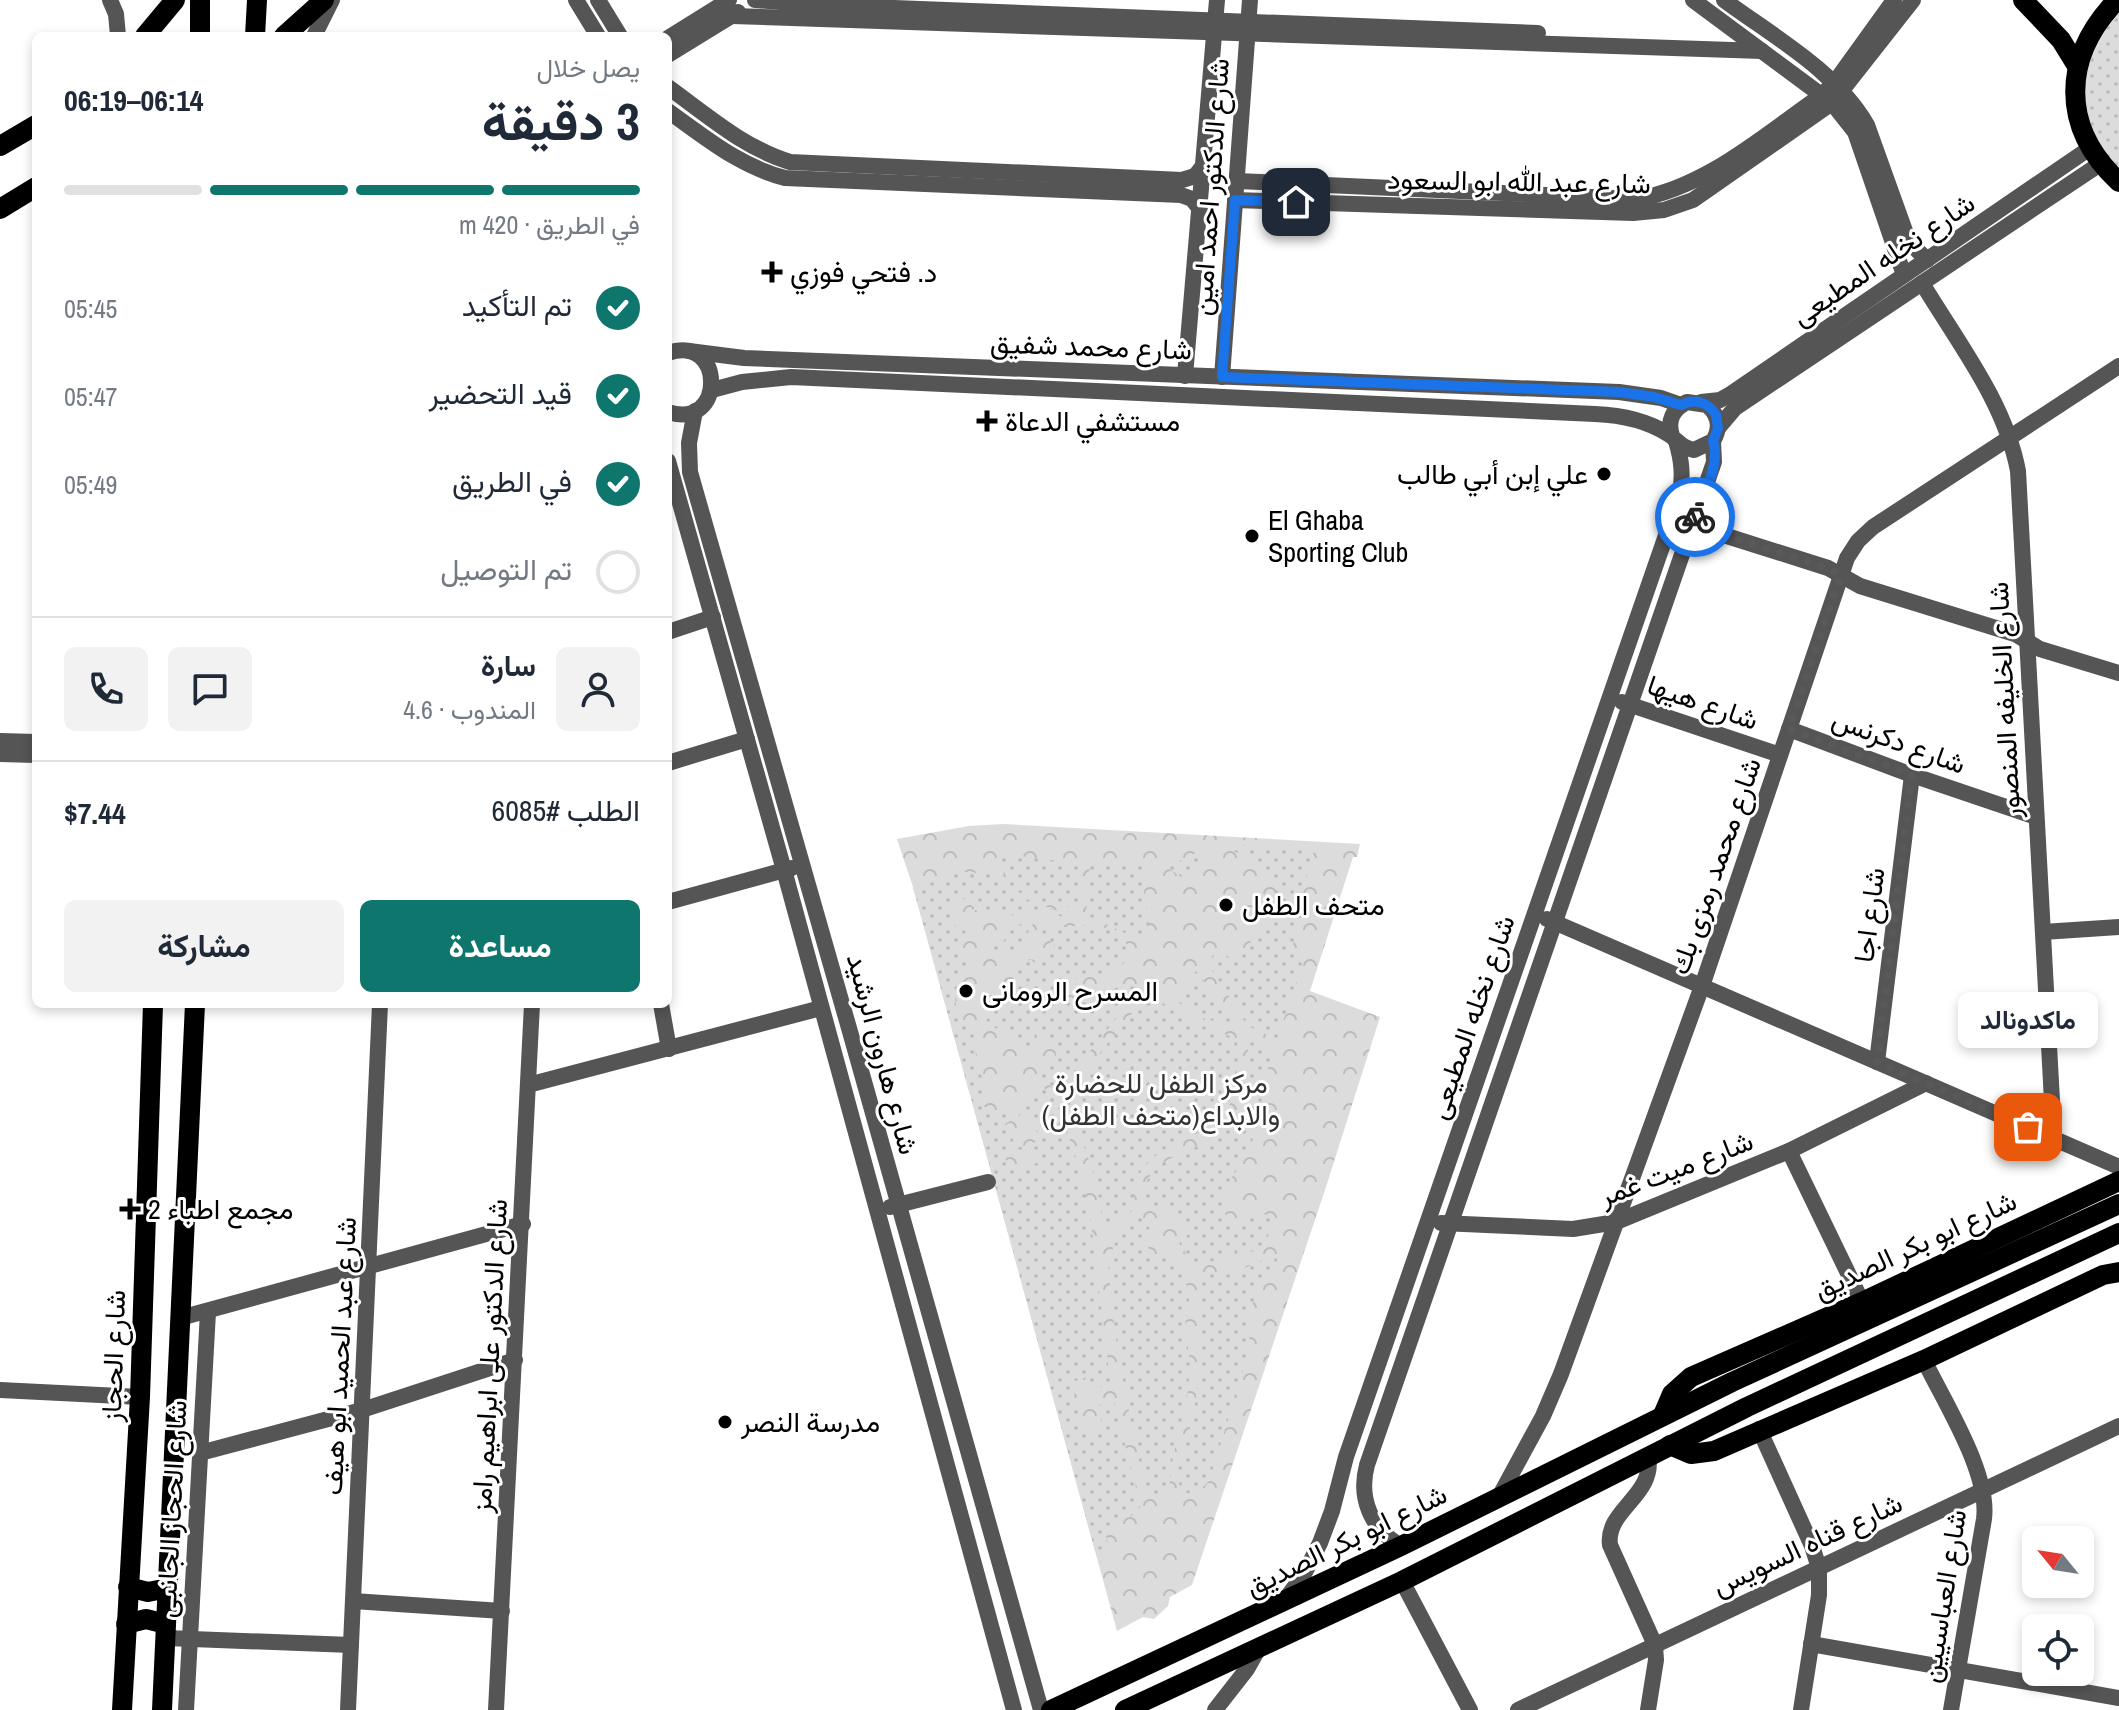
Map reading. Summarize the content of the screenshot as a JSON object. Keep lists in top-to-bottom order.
{
  "streets": {
    "main road": ["شارع ابو بكر الصديق", "شارع الحجاز"],
    "street": [
      "شارع عبد الله ابو السعود",
      "شارع الدكتور احمد امين",
      "شارع نخله المطيعى",
      "شارع محمد شفيق",
      "شارع الخليفه المنصور",
      "شارع هيها",
      "شارع دكرنس",
      "شارع محمد رمزى بك",
      "شارع اجا",
      "شارع هارون الرشيد",
      "شارع ميت غمر",
      "شارع عبد الحميد ابو هيف",
      "شارع الدكتور على ابراهيم رامز",
      "شارع الحجاز الجانبى",
      "شارع قناه السويس",
      "شارع العباسيين"
    ]
  },
  "crossings": [
    ["شارع عبد الله ابو السعود", "شارع الدكتور احمد امين"],
    ["شارع الدكتور احمد امين", "شارع محمد شفيق"],
    ["شارع نخله المطيعى", "شارع محمد شفيق"],
    ["شارع نخله المطيعى", "شارع الخليفه المنصور"],
    ["شارع نخله المطيعى", "شارع هيها"],
    ["شارع نخله المطيعى", "شارع ميت غمر"],
    ["شارع نخله المطيعى", "شارع ابو بكر الصديق"],
    ["شارع الخليفه المنصور", "شارع دكرنس"],
    ["شارع الخليفه المنصور", "شارع محمد رمزى بك"],
    ["شارع هيها", "شارع محمد رمزى بك"],
    ["شارع دكرنس", "شارع محمد رمزى بك"],
    ["شارع دكرنس", "شارع اجا"],
    ["شارع محمد رمزى بك", "شارع ميت غمر"],
    ["شارع محمد رمزى بك", "شارع ابو بكر الصديق"],
    ["شارع قناه السويس", "شارع العباسيين"]
  ],
  "parks": ["مركز الطفل للحضارة والابداع(متحف الطفل)"],
  "places": {
    "health": ["د. فتحي فوزي", "مستشفي الدعاة", "مجمع اطباء 2"],
    "other": [
      "علي إبن أبي طالب",
      "El Ghaba Sporting Club",
      "متحف الطفل",
      "المسرح الرومانى",
      "ماكدونالد",
      "مدرسة النصر"
    ]
  },
  "north": "top left",
  "page": {
    "heading": ["3 دقيقة", "يصل خلال", "06:14–06:19"],
    "panel": [
      "سارة",
      "المندوب · 4.6",
      "الطلب #6085",
      "$7.44"
    ],
    "bar": "في الطريق · 420 m",
    "list": [
      ["تم التأكيد", "05:45"],
      ["قيد التحضير", "05:47"],
      ["في الطريق", "05:49"],
      "تم التوصيل"
    ],
    "buttons": ["مساعدة", "مشاركة"],
    "bubble": "ماكدونالد"
  }
}
